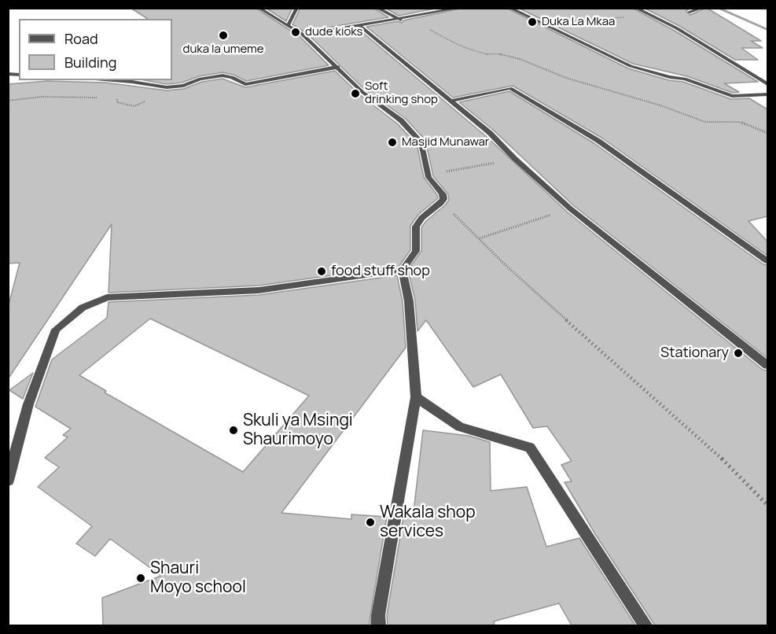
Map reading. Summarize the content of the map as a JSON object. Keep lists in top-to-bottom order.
{
  "places": [
    "Duka La Mkaa",
    "dude kioks",
    "duka la umeme",
    "Soft drinking shop",
    "Masjid Munawar",
    "food stuff shop",
    "Stationary",
    "Skuli ya Msingi Shaurimoyo",
    "Wakala shop services",
    "Shauri Moyo school"
  ],
  "legend": ["Road", "Building"]
}
